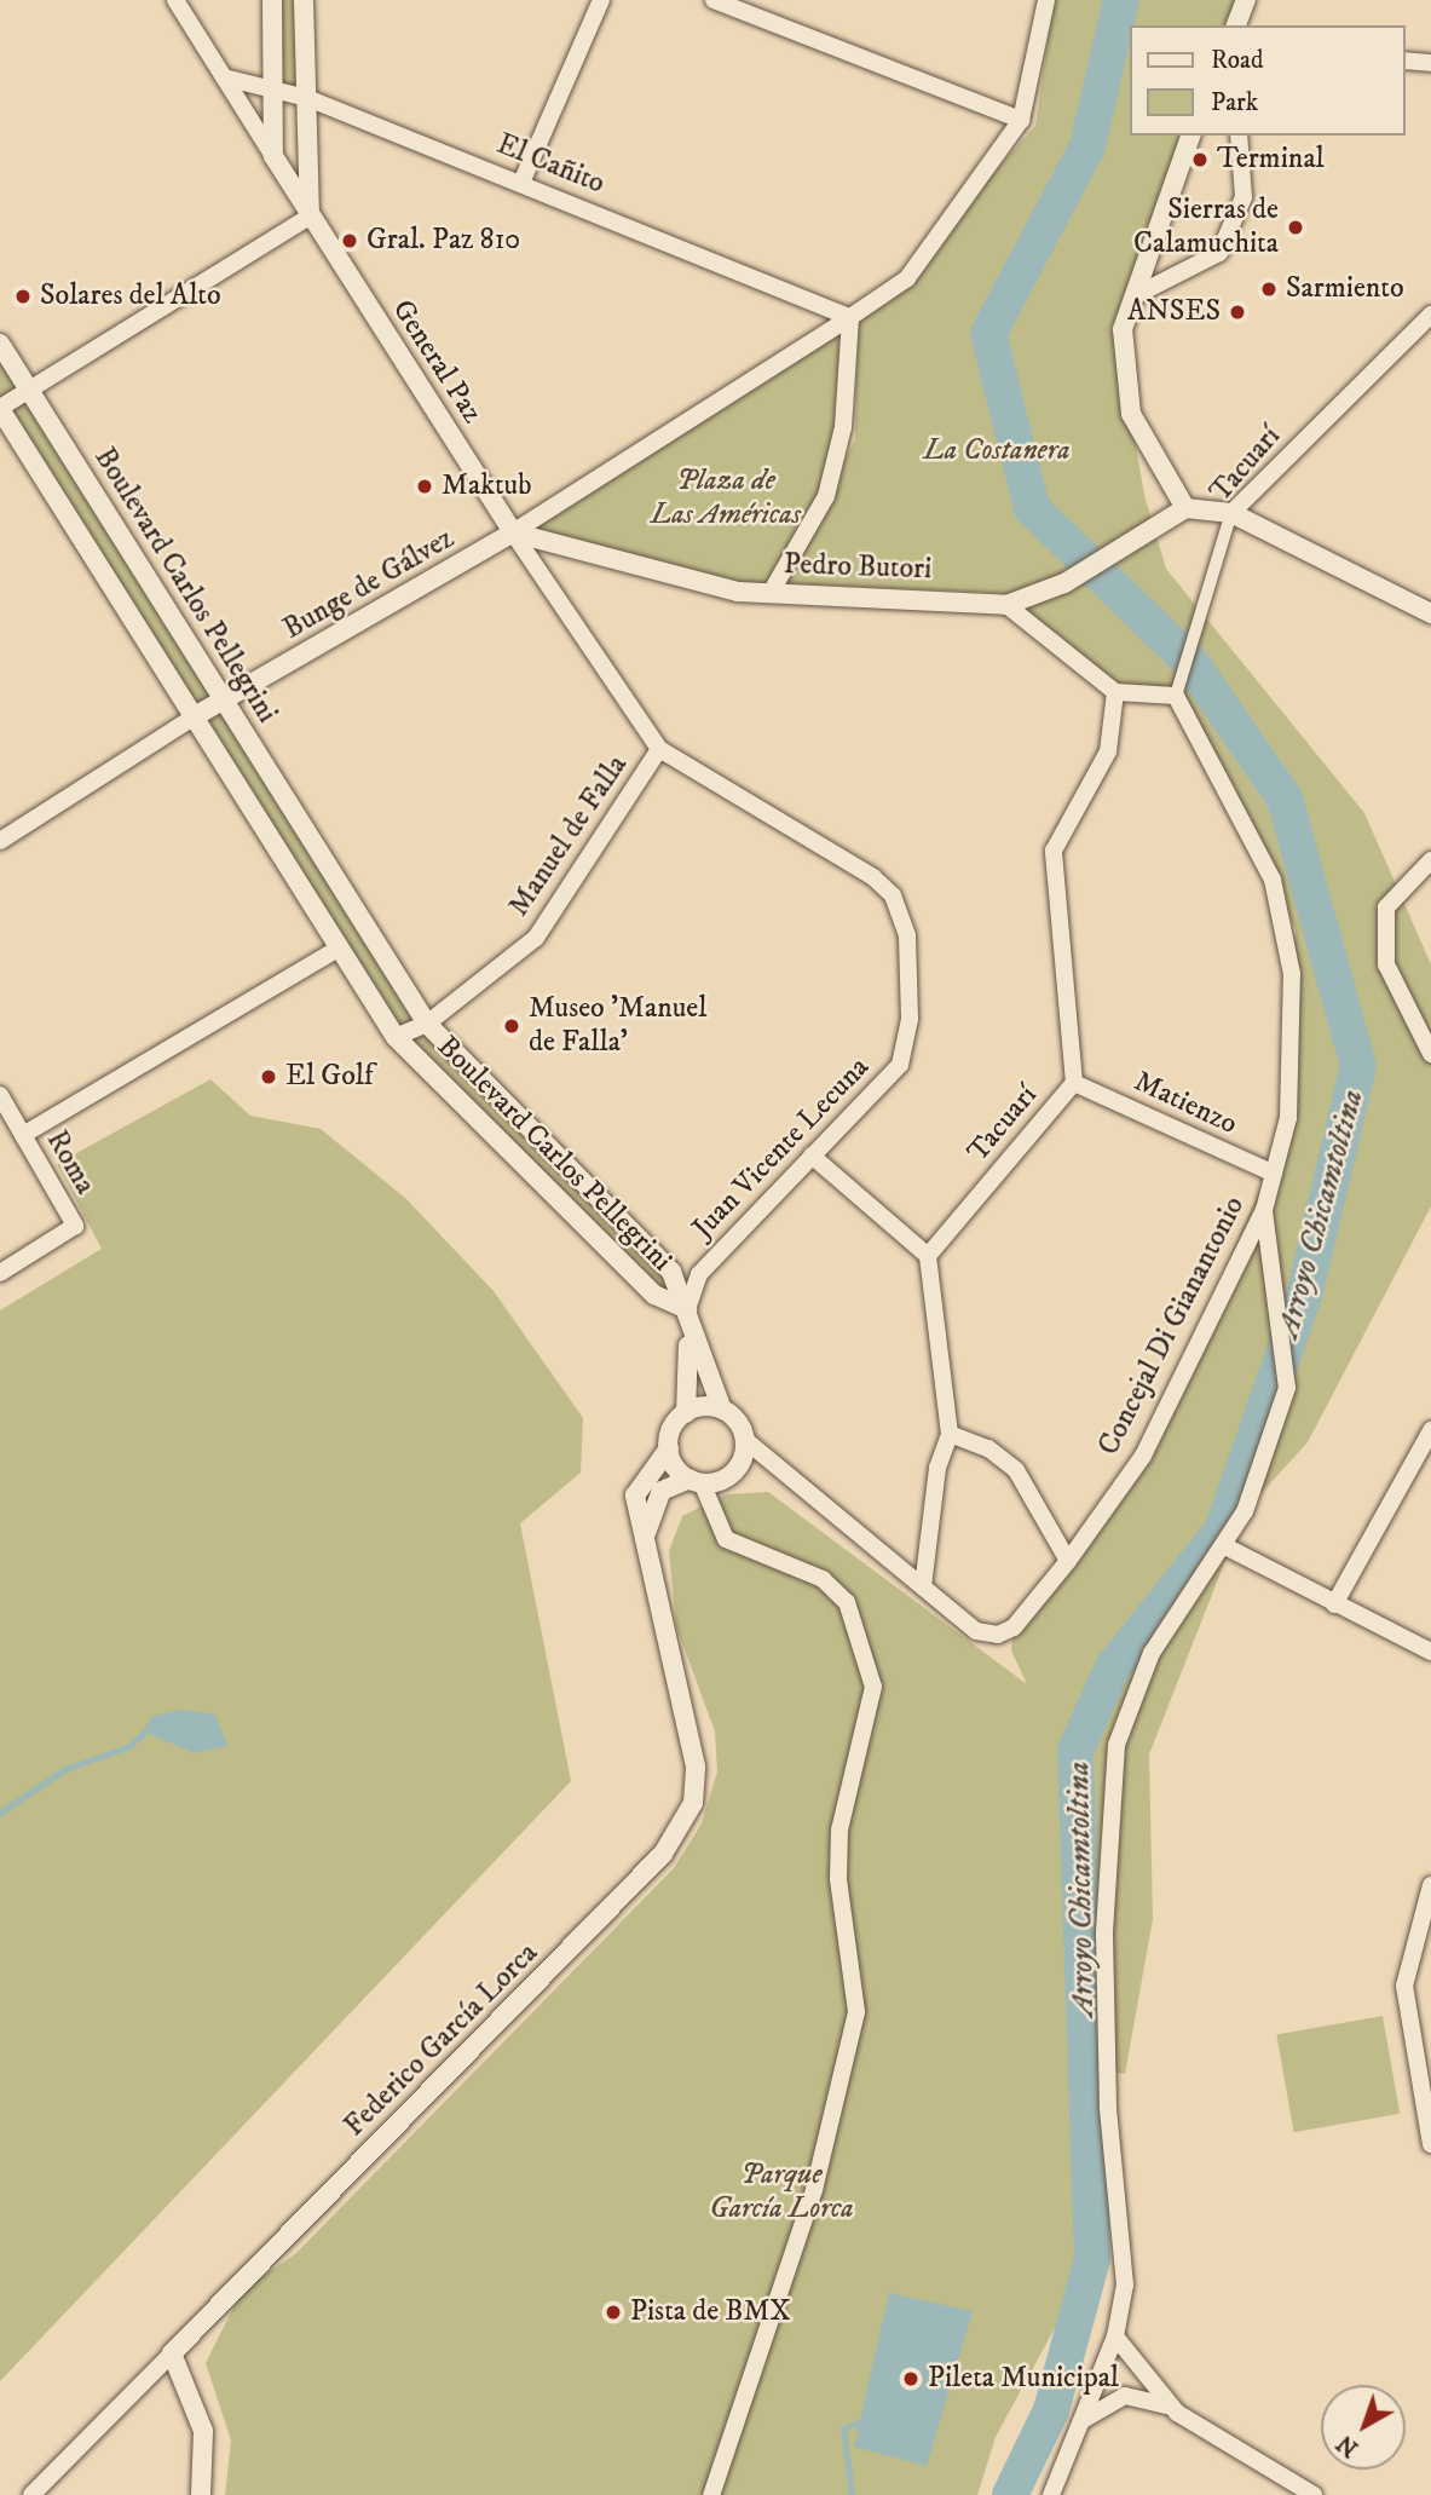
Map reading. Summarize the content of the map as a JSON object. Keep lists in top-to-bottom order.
{
  "streets": {
    "street": [
      "El Cañito",
      "General Paz",
      "Tacuarí",
      "Pedro Butori",
      "Bunge de Gálvez",
      "Boulevard Carlos Pellegrini",
      "Manuel de Falla",
      "Matienzo",
      "Juan Vicente Lecuna",
      "Roma",
      "Concejal Di Gianantonio",
      "Federico García Lorca"
    ]
  },
  "crossings": [
    ["El Cañito", "General Paz"],
    ["El Cañito", "Bunge de Gálvez"],
    ["General Paz", "Pedro Butori"],
    ["General Paz", "Bunge de Gálvez"],
    ["General Paz", "Manuel de Falla"],
    ["General Paz", "Juan Vicente Lecuna"],
    ["Tacuarí", "Matienzo"],
    ["Tacuarí", "Concejal Di Gianantonio"],
    ["Pedro Butori", "Bunge de Gálvez"],
    ["Bunge de Gálvez", "Boulevard Carlos Pellegrini"],
    ["Boulevard Carlos Pellegrini", "Manuel de Falla"],
    ["Boulevard Carlos Pellegrini", "Juan Vicente Lecuna"],
    ["Boulevard Carlos Pellegrini", "Federico García Lorca"],
    ["Manuel de Falla", "Juan Vicente Lecuna"],
    ["Matienzo", "Concejal Di Gianantonio"],
    ["Juan Vicente Lecuna", "Federico García Lorca"]
  ],
  "water": ["Arroyo Chicamtoltina"],
  "parks": ["La Costanera", "Plaza de Las Américas", "Parque García Lorca"],
  "places": [
    "Terminal",
    "Sierras de Calamuchita",
    "Gral. Paz 810",
    "Sarmiento",
    "Solares del Alto",
    "ANSES",
    "Maktub",
    "Museo 'Manuel de Falla'",
    "El Golf",
    "Pista de BMX",
    "Pileta Municipal"
  ],
  "legend": ["Road", "Park"],
  "north": "bottom left"
}
